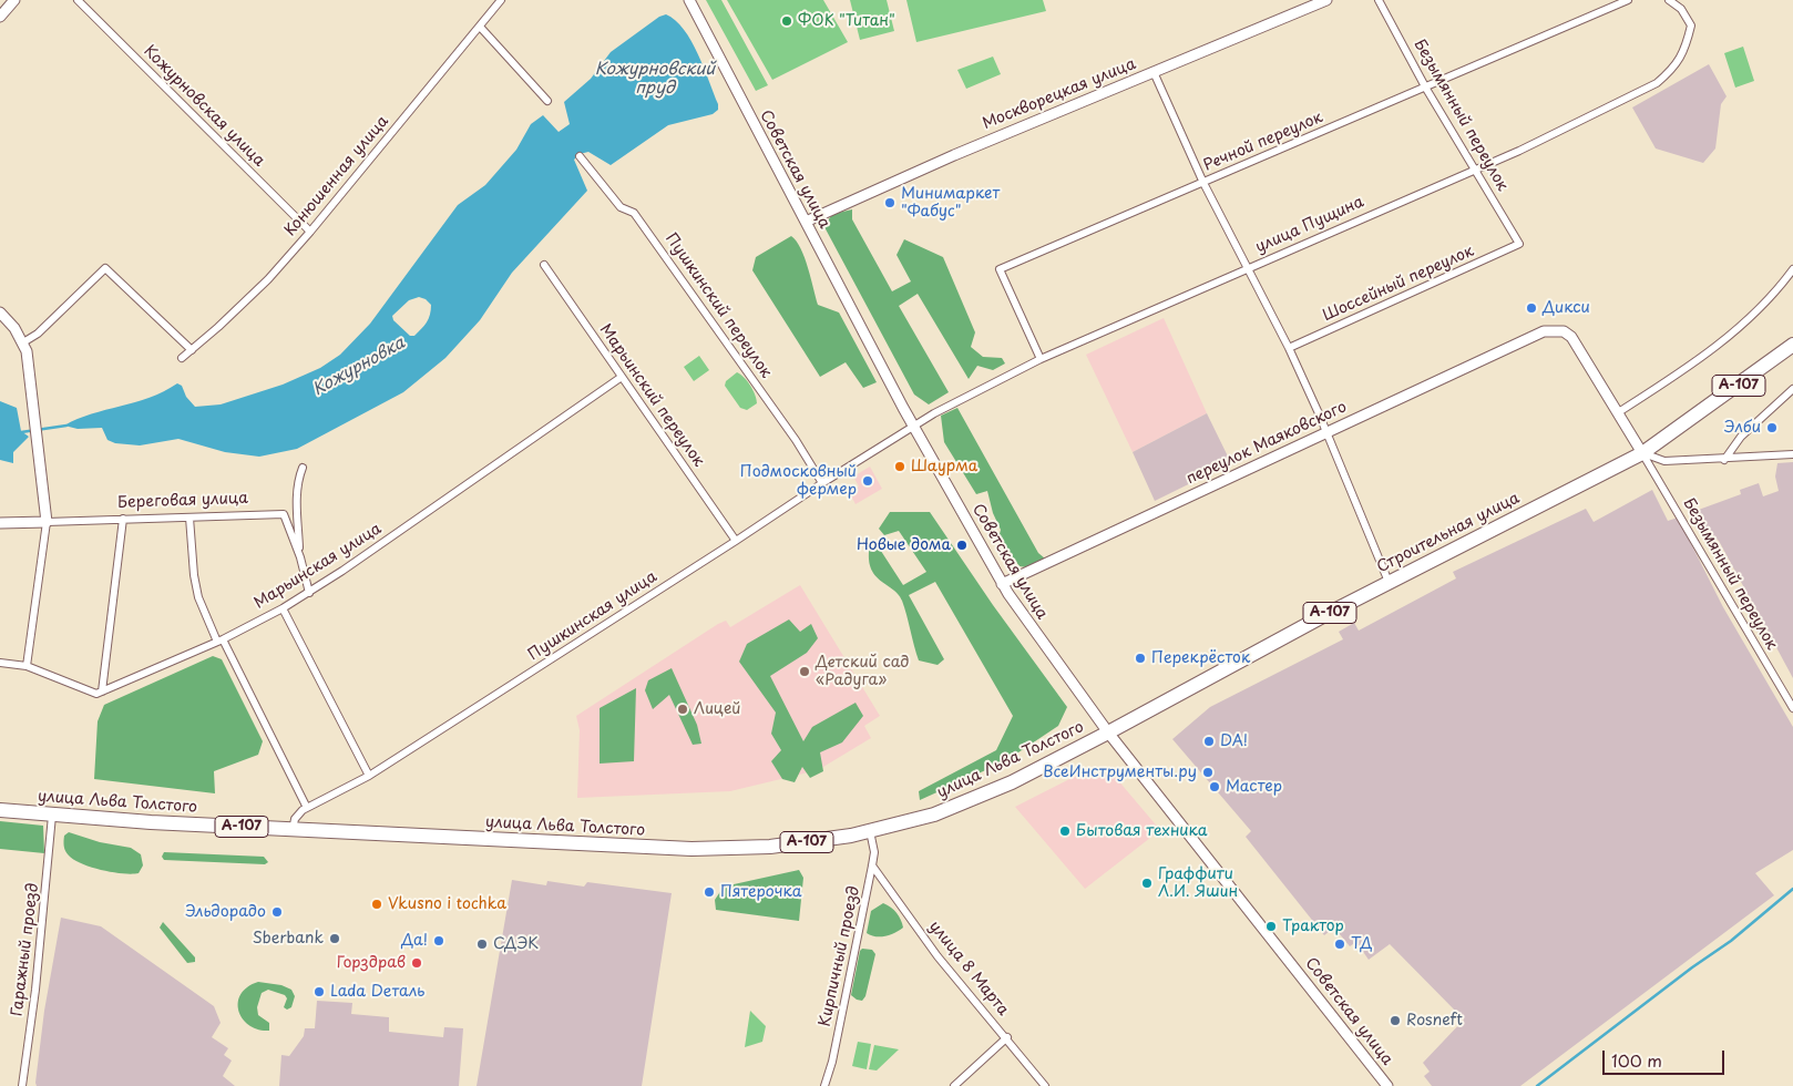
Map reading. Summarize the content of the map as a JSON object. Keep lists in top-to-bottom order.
{
  "streets": {
    "highway": ["А-107", "Строительная улица", "улица Льва Толстого"],
    "street": [
      "Москворецкая улица",
      "Кожурновская улица",
      "Безымянный переулок",
      "Речной переулок",
      "Советская улица",
      "Конюшенная улица",
      "улица Пущина",
      "Шоссейный переулок",
      "Пушкинский переулок",
      "Марьинский переулок",
      "переулок Маяковского",
      "Береговая улица",
      "Марьинская улица",
      "Пушкинская улица",
      "Гаражный проезд",
      "Кирпичный проезд",
      "улица 8 Марта"
    ]
  },
  "crossings": [
    ["Москворецкая улица", "Советская улица"],
    ["Кожурновская улица", "Конюшенная улица"],
    ["Безымянный переулок", "Речной переулок"],
    ["Безымянный переулок", "улица Пущина"],
    ["Безымянный переулок", "Шоссейный переулок"],
    ["Безымянный переулок", "Строительная улица"],
    ["Речной переулок", "улица Пущина"],
    ["Советская улица", "улица Пущина"],
    ["Советская улица", "переулок Маяковского"],
    ["Советская улица", "Строительная улица"],
    ["Советская улица", "Пушкинская улица"],
    ["Советская улица", "улица Льва Толстого"],
    ["улица Пущина", "Пушкинская улица"],
    ["Пушкинский переулок", "Пушкинская улица"],
    ["Марьинский переулок", "Марьинская улица"],
    ["Марьинский переулок", "Пушкинская улица"],
    ["Береговая улица", "Марьинская улица"],
    ["Строительная улица", "улица Льва Толстого"],
    ["улица Льва Толстого", "Гаражный проезд"],
    ["улица Льва Толстого", "Кирпичный проезд"],
    ["Кирпичный проезд", "улица 8 Марта"]
  ],
  "water": ["Кожурновский пруд", "Кожурновка"],
  "places": [
    "ФОК \"Титан\"",
    "Минимаркет \"Фабус\"",
    "Дикси",
    "Элби",
    "Шаурма",
    "Подмосковный фермер",
    "Новые дома",
    "Перекрёсток",
    "Детский сад «Радуга»",
    "Лицей",
    "DA!",
    "ВсеИнструменты.ру",
    "Мастер",
    "Бытовая техника",
    "Граффити Л.И. Яшин",
    "Пятерочка",
    "Vkusno i tochka",
    "Эльдорадо",
    "Трактор",
    "Sberbank",
    "Да!",
    "СДЭК",
    "ТД",
    "Горздрав",
    "Lada Dеталь",
    "Rosneft"
  ],
  "scale_bar": "100 m"
}
